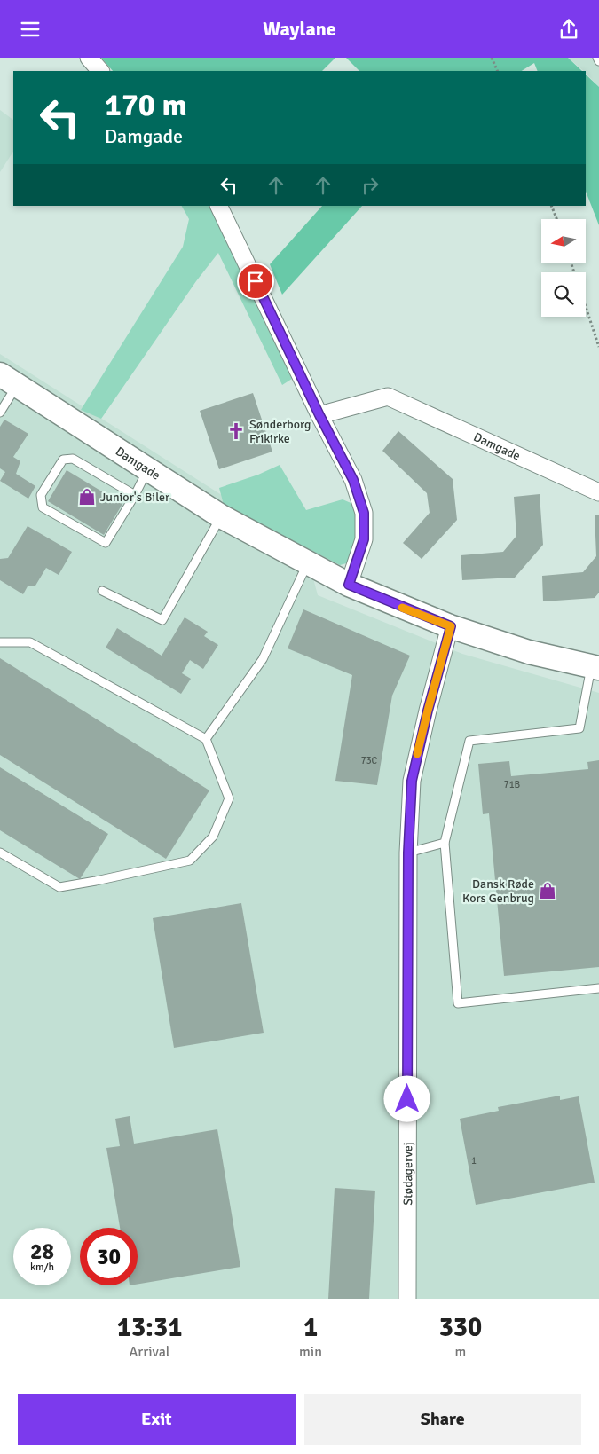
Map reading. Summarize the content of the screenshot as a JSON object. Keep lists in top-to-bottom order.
{
  "streets": {
    "street": ["Damgade", "Stødagervej"]
  },
  "crossings": [
    ["Damgade", "Stødagervej"]
  ],
  "places": {
    "church": ["Sønderborg Frikirke"],
    "shop": ["Junior's Biler", "Dansk Røde Kors Genbrug"]
  },
  "house_numbers": ["73C", "71B", "1"],
  "north": "left",
  "page": {
    "header": "Waylane",
    "turn": ["170 m", "Damgade"],
    "speed": "28 km/h",
    "limit": "30",
    "eta": [
      "13:31",
      "Arrival",
      "1",
      "min",
      "330",
      "m"
    ],
    "buttons": ["Exit", "Share"]
  }
}
